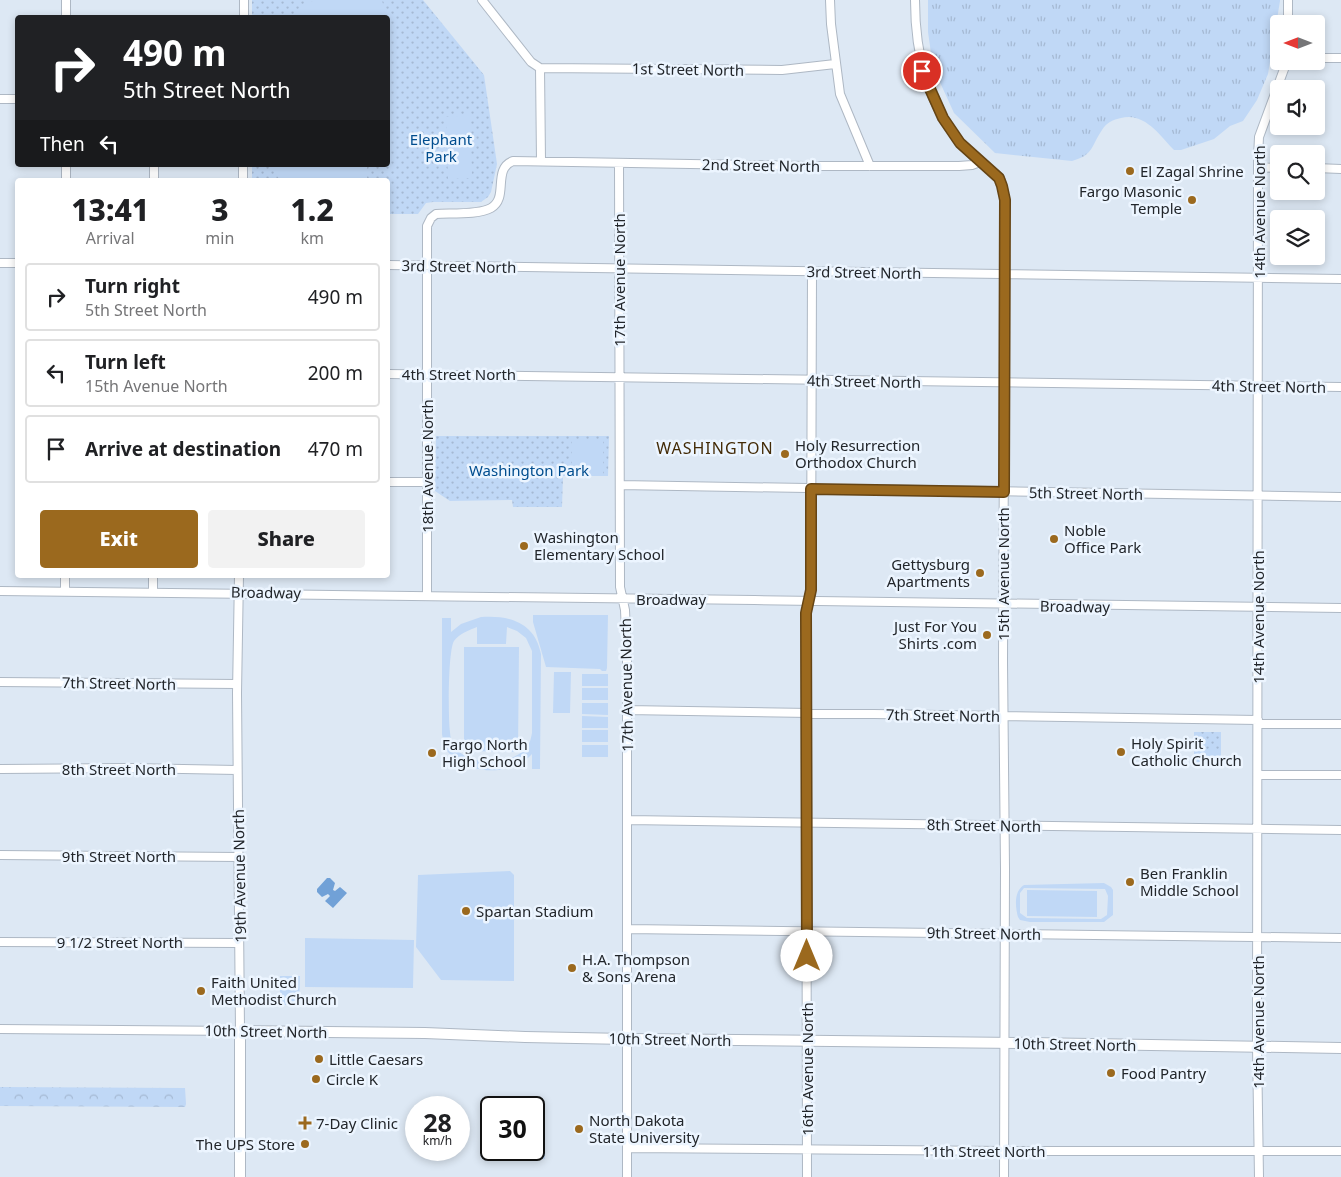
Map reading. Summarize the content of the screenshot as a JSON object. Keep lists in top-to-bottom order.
{
  "streets": {
    "main road": ["19th Avenue North", "10th Street North"],
    "street": [
      "1st Street North",
      "2nd Street North",
      "14th Avenue North",
      "3rd Street North",
      "17th Avenue North",
      "4th Street North",
      "18th Avenue North",
      "5th Street North",
      "15th Avenue North",
      "Broadway",
      "7th Street North",
      "8th Street North",
      "9th Street North",
      "9 1/2 Street North",
      "16th Avenue North",
      "11th Street North"
    ]
  },
  "crossings": [
    ["2nd Street North", "17th Avenue North"],
    ["2nd Street North", "18th Avenue North"],
    ["2nd Street North", "15th Avenue North"],
    ["14th Avenue North", "3rd Street North"],
    ["14th Avenue North", "4th Street North"],
    ["14th Avenue North", "5th Street North"],
    ["14th Avenue North", "Broadway"],
    ["14th Avenue North", "7th Street North"],
    ["14th Avenue North", "8th Street North"],
    ["14th Avenue North", "9th Street North"],
    ["14th Avenue North", "10th Street North"],
    ["14th Avenue North", "11th Street North"],
    ["3rd Street North", "17th Avenue North"],
    ["3rd Street North", "18th Avenue North"],
    ["3rd Street North", "15th Avenue North"],
    ["3rd Street North", "16th Avenue North"],
    ["17th Avenue North", "4th Street North"],
    ["17th Avenue North", "5th Street North"],
    ["17th Avenue North", "Broadway"],
    ["17th Avenue North", "7th Street North"],
    ["17th Avenue North", "8th Street North"],
    ["17th Avenue North", "9th Street North"],
    ["17th Avenue North", "10th Street North"],
    ["17th Avenue North", "11th Street North"],
    ["4th Street North", "18th Avenue North"],
    ["4th Street North", "15th Avenue North"],
    ["4th Street North", "16th Avenue North"],
    ["18th Avenue North", "Broadway"],
    ["5th Street North", "15th Avenue North"],
    ["5th Street North", "16th Avenue North"],
    ["15th Avenue North", "Broadway"],
    ["15th Avenue North", "7th Street North"],
    ["15th Avenue North", "8th Street North"],
    ["15th Avenue North", "9th Street North"],
    ["15th Avenue North", "10th Street North"],
    ["15th Avenue North", "11th Street North"],
    ["Broadway", "19th Avenue North"],
    ["Broadway", "16th Avenue North"],
    ["7th Street North", "19th Avenue North"],
    ["7th Street North", "16th Avenue North"],
    ["8th Street North", "19th Avenue North"],
    ["8th Street North", "16th Avenue North"],
    ["9th Street North", "19th Avenue North"],
    ["9th Street North", "16th Avenue North"],
    ["19th Avenue North", "9 1/2 Street North"],
    ["19th Avenue North", "10th Street North"],
    ["10th Street North", "16th Avenue North"],
    ["16th Avenue North", "11th Street North"]
  ],
  "districts": ["WASHINGTON"],
  "parks": ["Elephant Park", "Washington Park"],
  "places": {
    "other": [
      "El Zagal Shrine",
      "Fargo Masonic Temple",
      "Holy Resurrection Orthodox Church",
      "Noble Office Park",
      "Washington Elementary School",
      "Gettysburg Apartments",
      "Just For You Shirts .com",
      "Holy Spirit Catholic Church",
      "Fargo North High School",
      "Ben Franklin Middle School",
      "Spartan Stadium",
      "H.A. Thompson & Sons Arena",
      "Faith United Methodist Church",
      "Little Caesars",
      "Food Pantry",
      "Circle K",
      "North Dakota State University",
      "The UPS Store"
    ],
    "health": ["7-Day Clinic"]
  },
  "north": "left",
  "page": {
    "turn": ["490 m", "5th Street North"],
    "then": "Then",
    "eta": [
      "13:41",
      "Arrival",
      "3",
      "min",
      "1.2",
      "km"
    ],
    "list": [
      {
        "name": "Turn right",
        "note": "5th Street North",
        "value": "490 m"
      },
      {
        "name": "Turn left",
        "note": "15th Avenue North",
        "value": "200 m"
      },
      {
        "name": "Arrive at destination",
        "value": "470 m"
      }
    ],
    "buttons": ["Exit", "Share"],
    "speed": "28 km/h",
    "limit": "30"
  }
}
